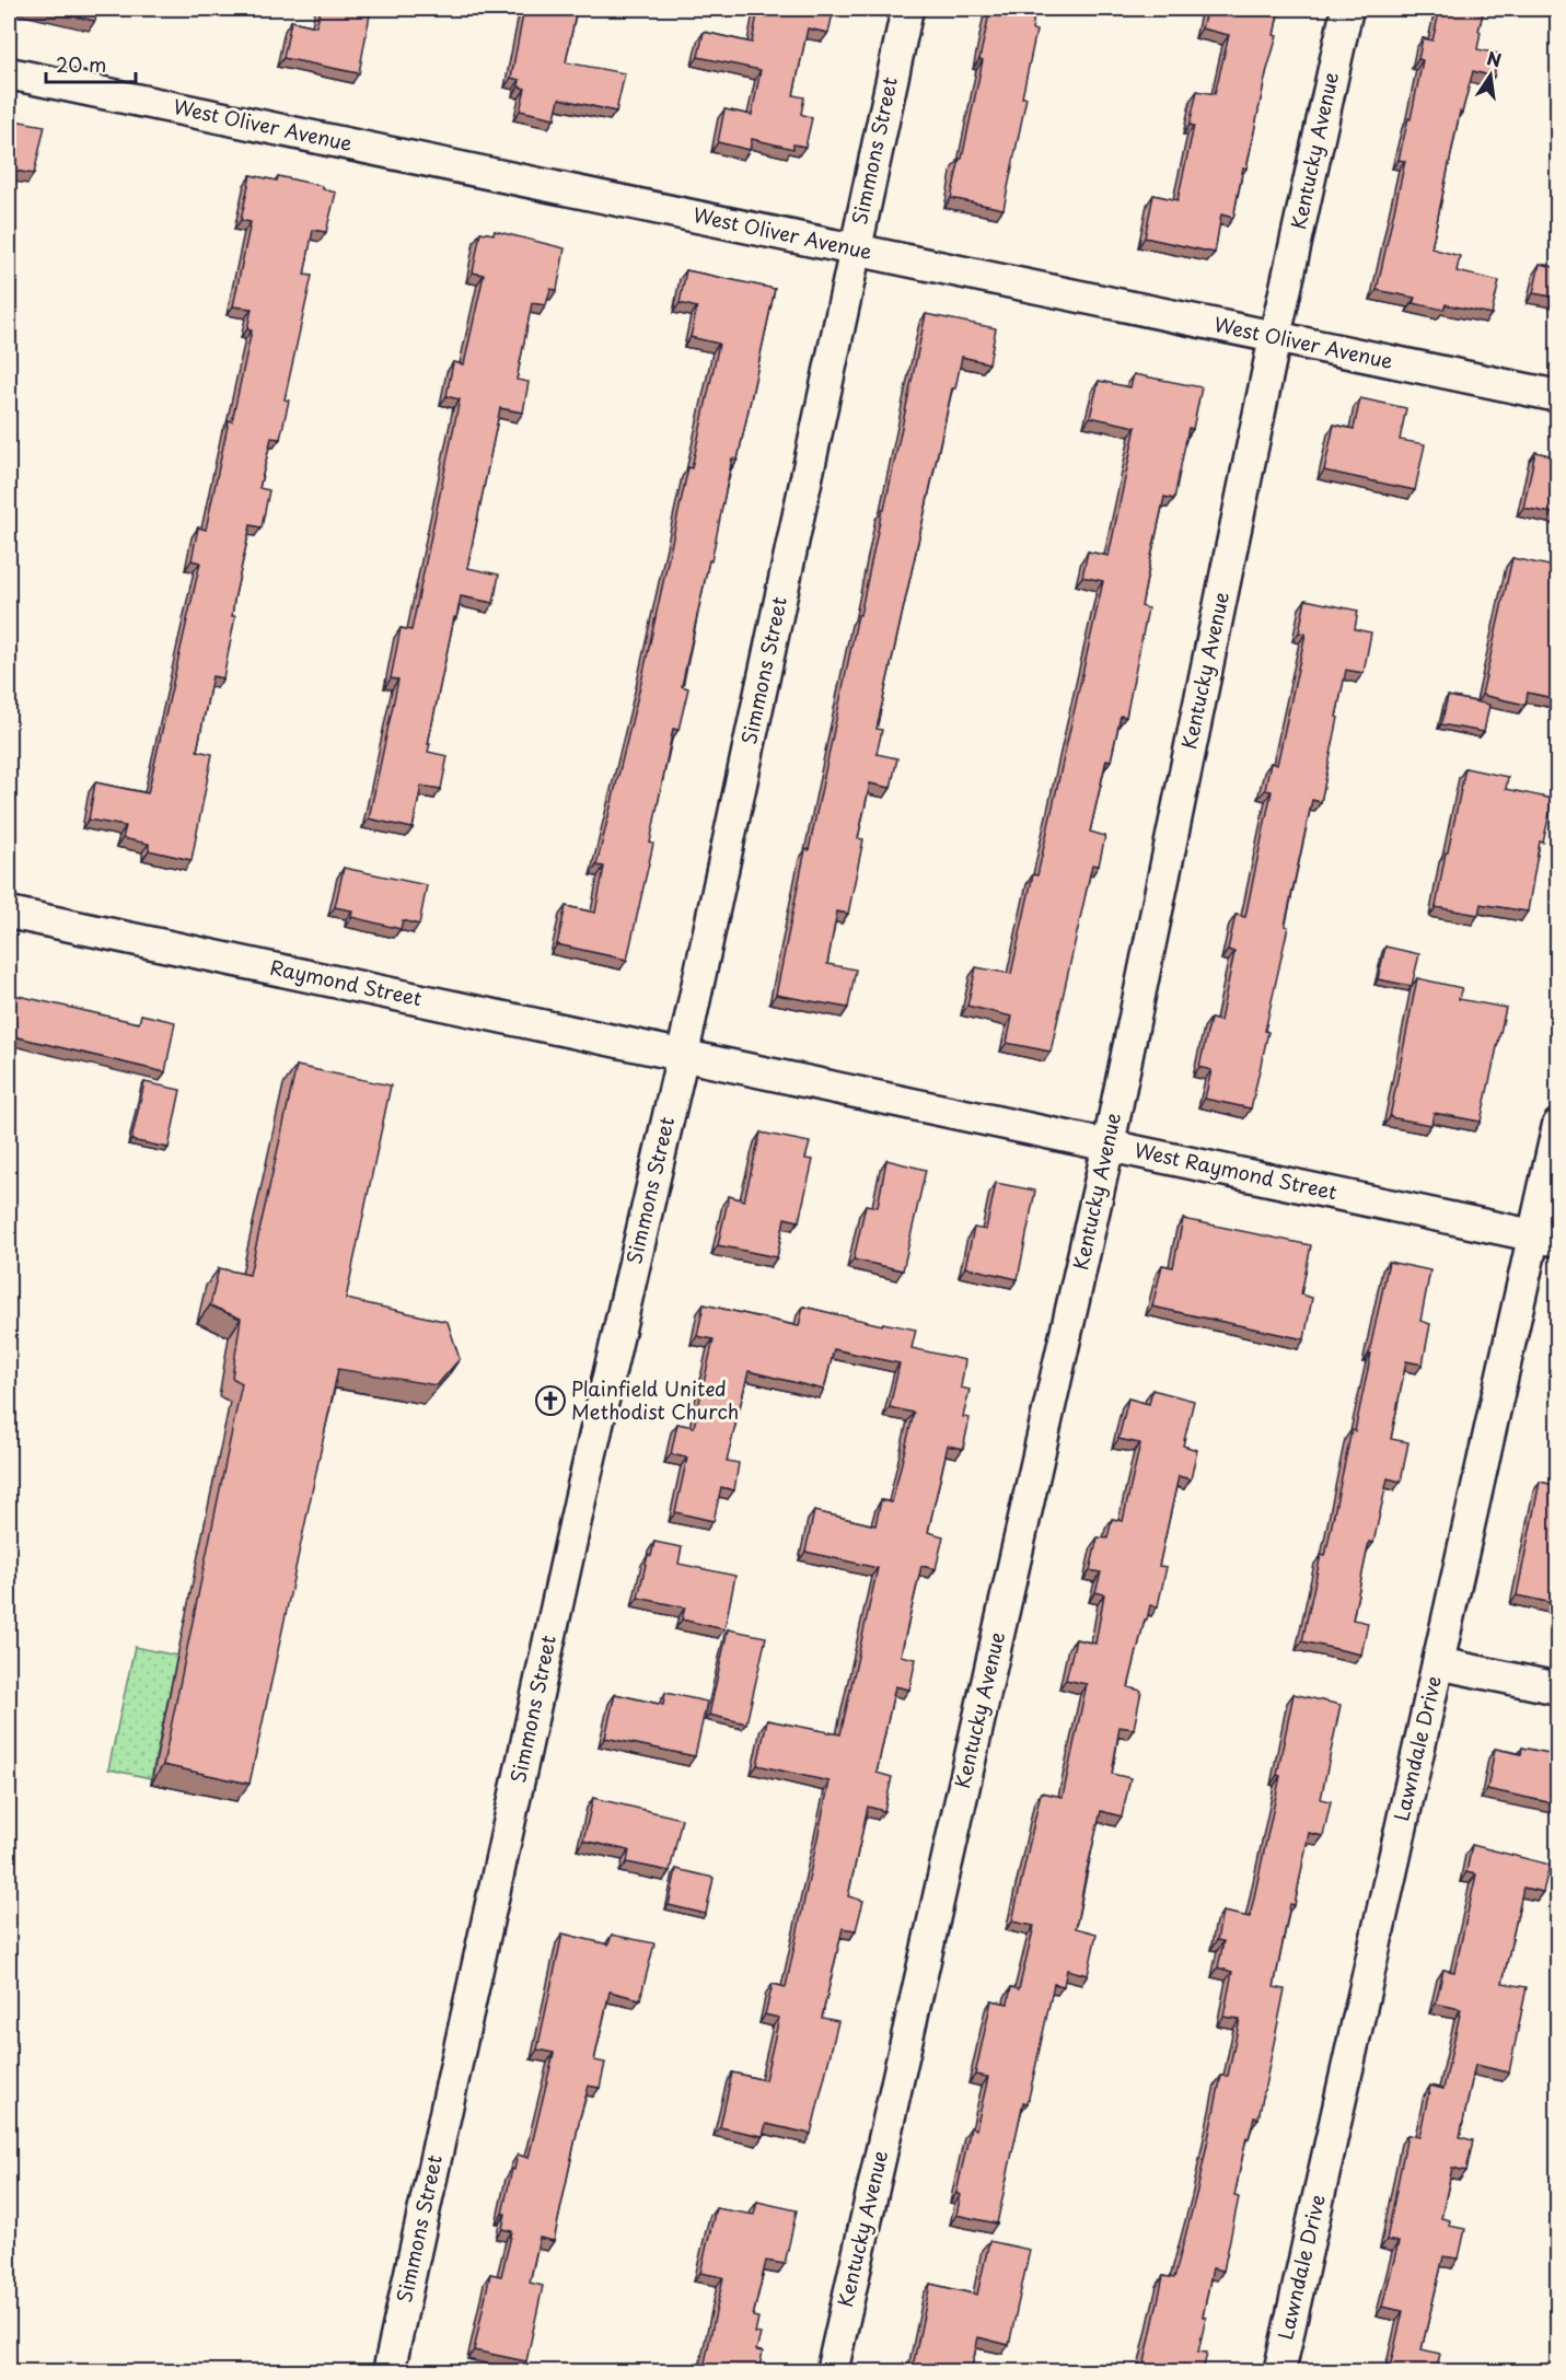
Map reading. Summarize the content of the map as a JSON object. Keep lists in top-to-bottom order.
{
  "streets": {
    "street": [
      "West Oliver Avenue",
      "Simmons Street",
      "Kentucky Avenue",
      "Raymond Street",
      "West Raymond Street",
      "Lawndale Drive"
    ]
  },
  "crossings": [
    ["West Oliver Avenue", "Simmons Street"],
    ["West Oliver Avenue", "Kentucky Avenue"],
    ["Simmons Street", "Raymond Street"],
    ["Simmons Street", "West Raymond Street"],
    ["Kentucky Avenue", "West Raymond Street"],
    ["Raymond Street", "West Raymond Street"],
    ["West Raymond Street", "Lawndale Drive"]
  ],
  "places": {
    "church": ["Plainfield United Methodist Church"]
  },
  "scale_bar": "20 m",
  "north": "top"
}
